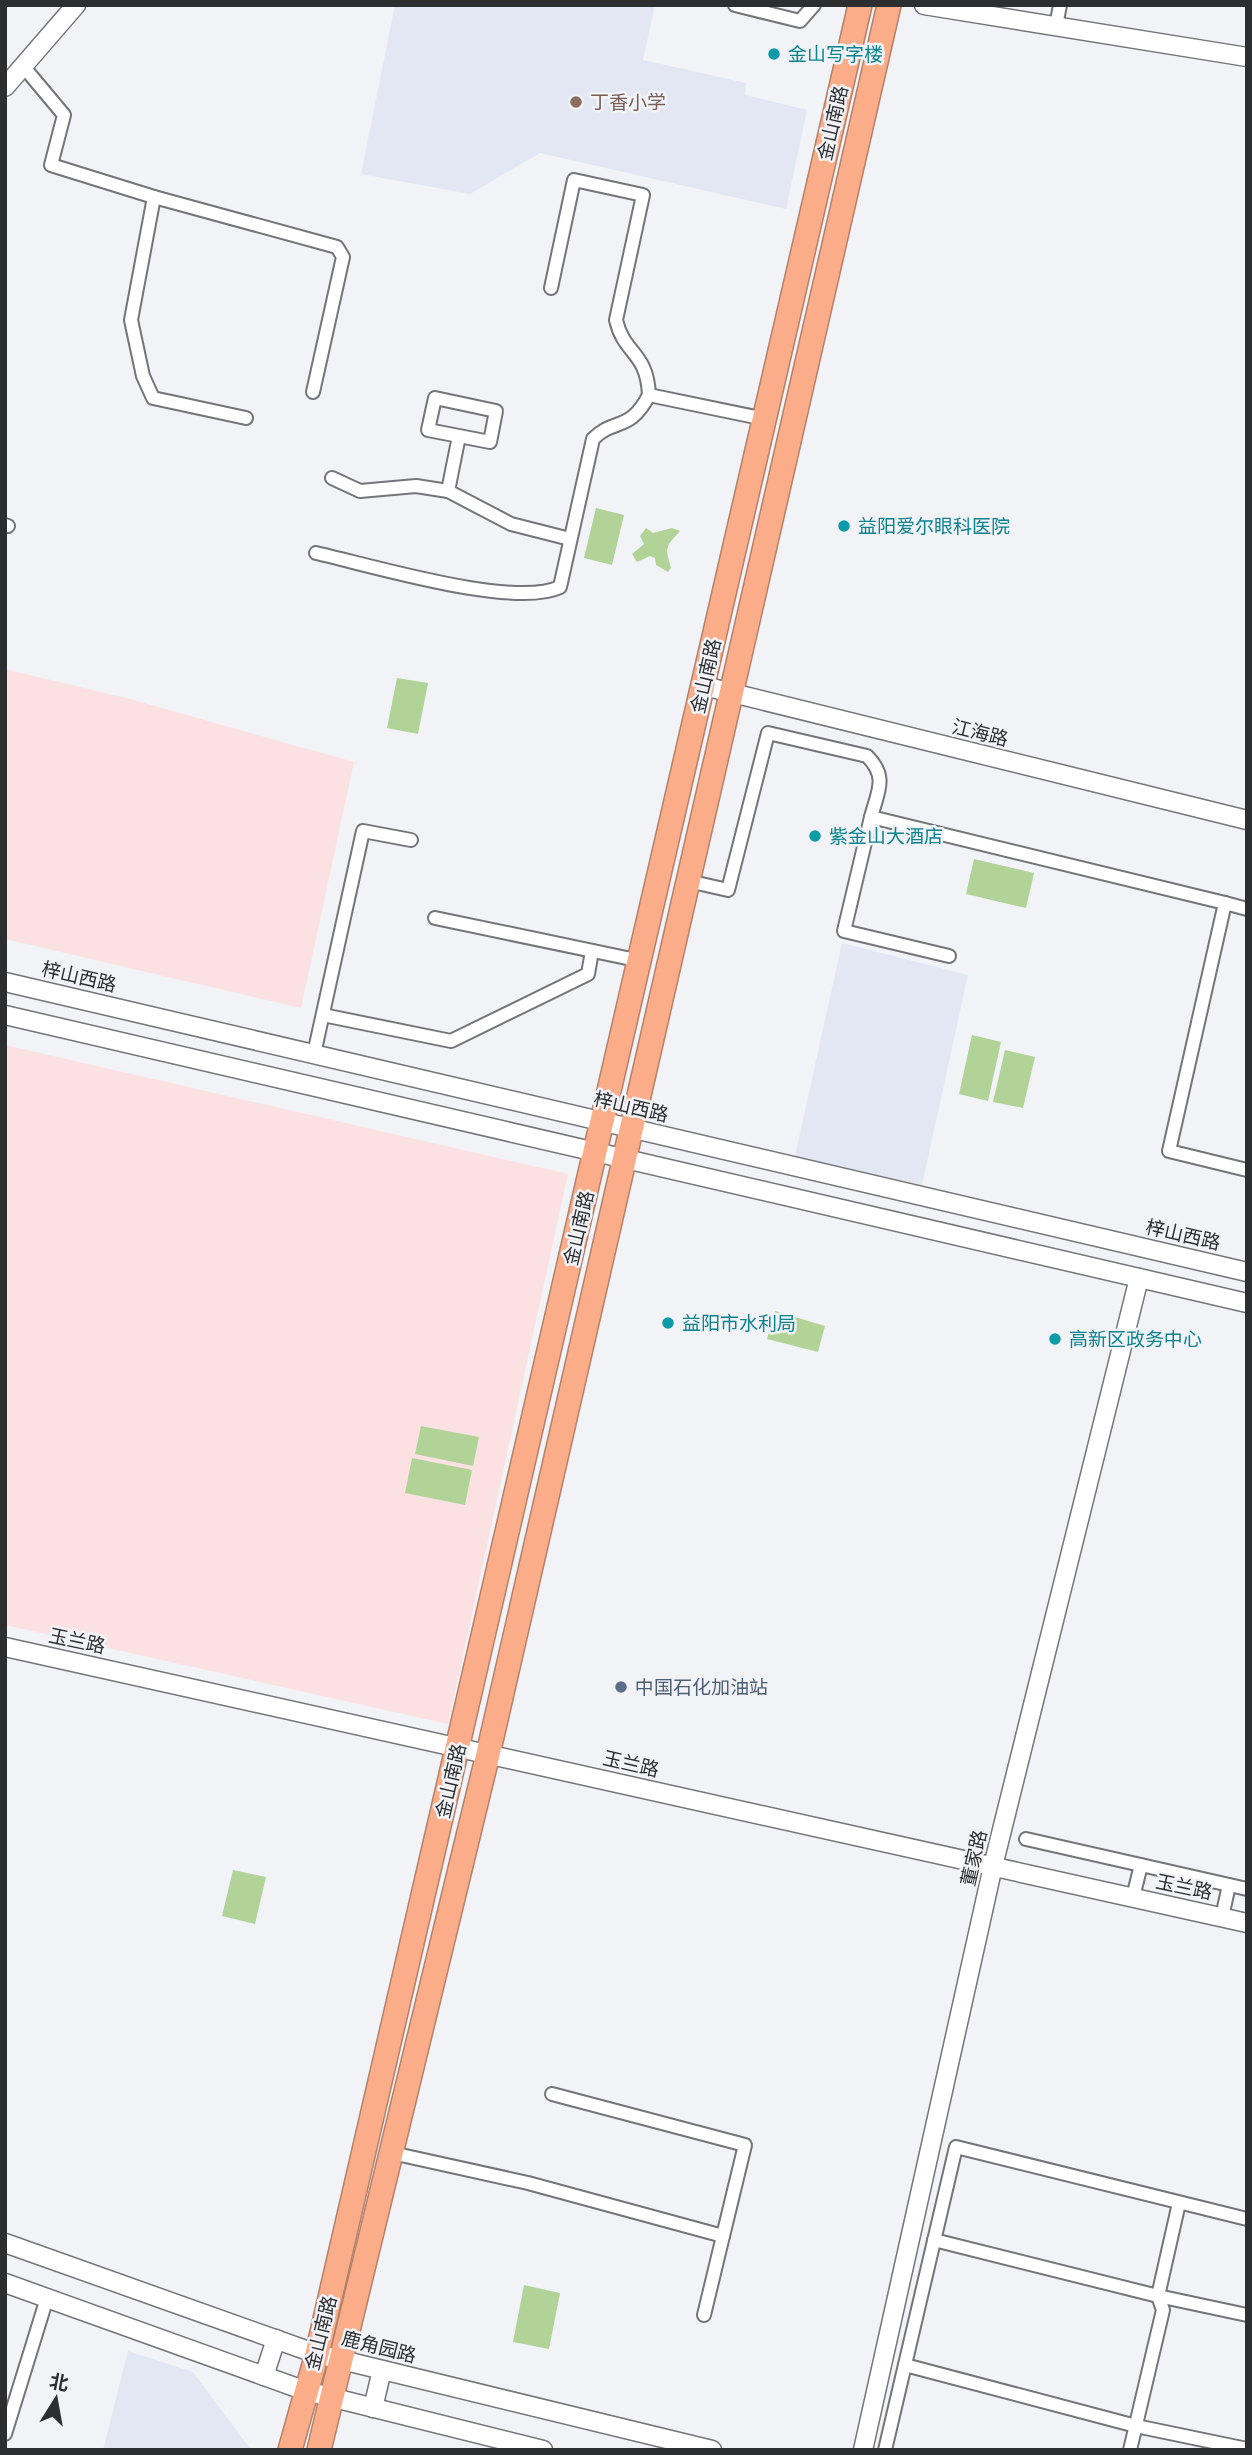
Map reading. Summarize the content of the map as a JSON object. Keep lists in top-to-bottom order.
{
  "streets": {
    "highway": ["金山南路"],
    "street": [
      "江海路",
      "梓山西路",
      "玉兰路",
      "董家路",
      "鹿角园路"
    ]
  },
  "crossings": [
    ["金山南路", "江海路"],
    ["金山南路", "梓山西路"],
    ["金山南路", "玉兰路"],
    ["金山南路", "鹿角园路"],
    ["玉兰路", "董家路"]
  ],
  "places": [
    "金山写字楼",
    "丁香小学",
    "益阳爱尔眼科医院",
    "紫金山大酒店",
    "益阳市水利局",
    "高新区政务中心",
    "中国石化加油站"
  ],
  "north": "top"
}
